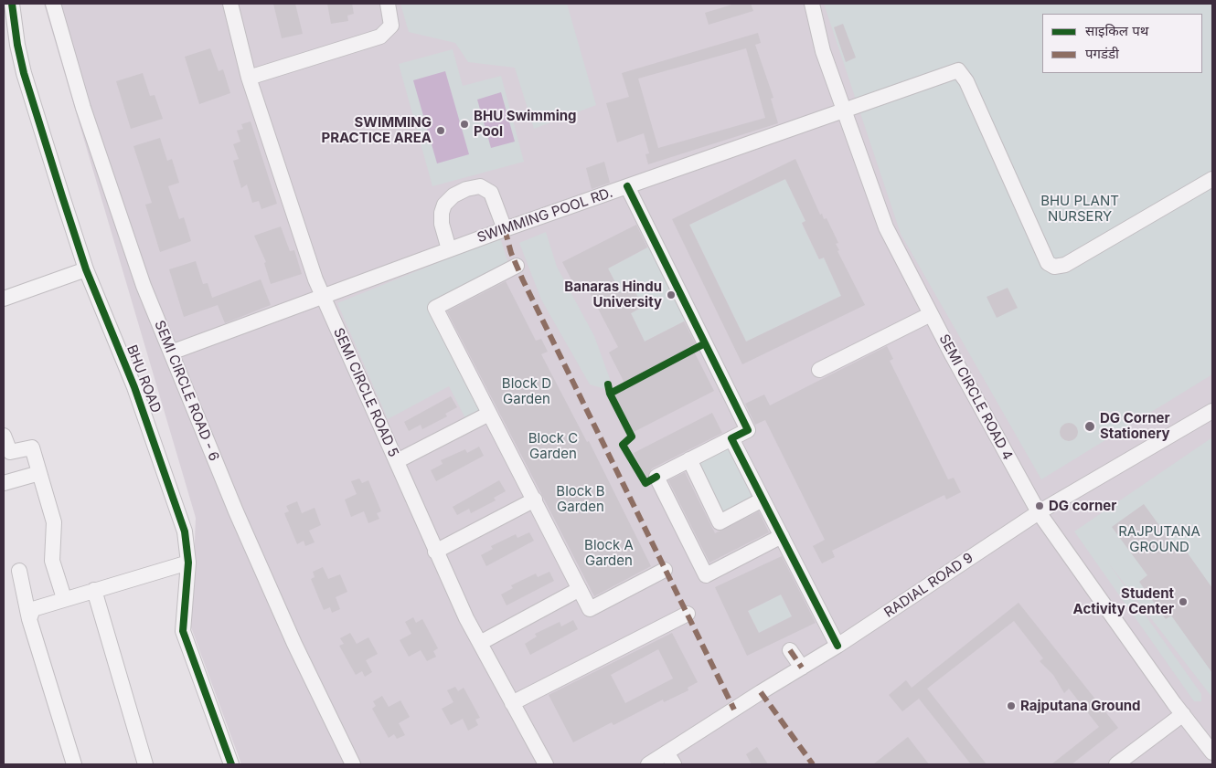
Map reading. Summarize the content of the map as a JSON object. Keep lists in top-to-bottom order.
{
  "streets": {
    "street": [
      "SWIMMING POOL RD.",
      "BHU ROAD",
      "SEMI CIRCLE ROAD - 6",
      "SEMI CIRCLE ROAD 5",
      "SEMI CIRCLE ROAD 4",
      "RADIAL ROAD 9"
    ]
  },
  "crossings": [
    ["SWIMMING POOL RD.", "SEMI CIRCLE ROAD - 6"],
    ["SWIMMING POOL RD.", "SEMI CIRCLE ROAD 5"],
    ["SWIMMING POOL RD.", "SEMI CIRCLE ROAD 4"],
    ["SEMI CIRCLE ROAD 4", "RADIAL ROAD 9"]
  ],
  "parks": [
    "BHU PLANT NURSERY",
    "Block D Garden",
    "Block C Garden",
    "Block B Garden",
    "RAJPUTANA GROUND",
    "Block A Garden"
  ],
  "places": [
    "BHU Swimming Pool",
    "SWIMMING PRACTICE AREA",
    "Banaras Hindu University",
    "DG Corner Stationery",
    "DG corner",
    "Student Activity Center",
    "Rajputana Ground"
  ],
  "legend": ["साइकिल पथ", "पगडंडी"]
}
